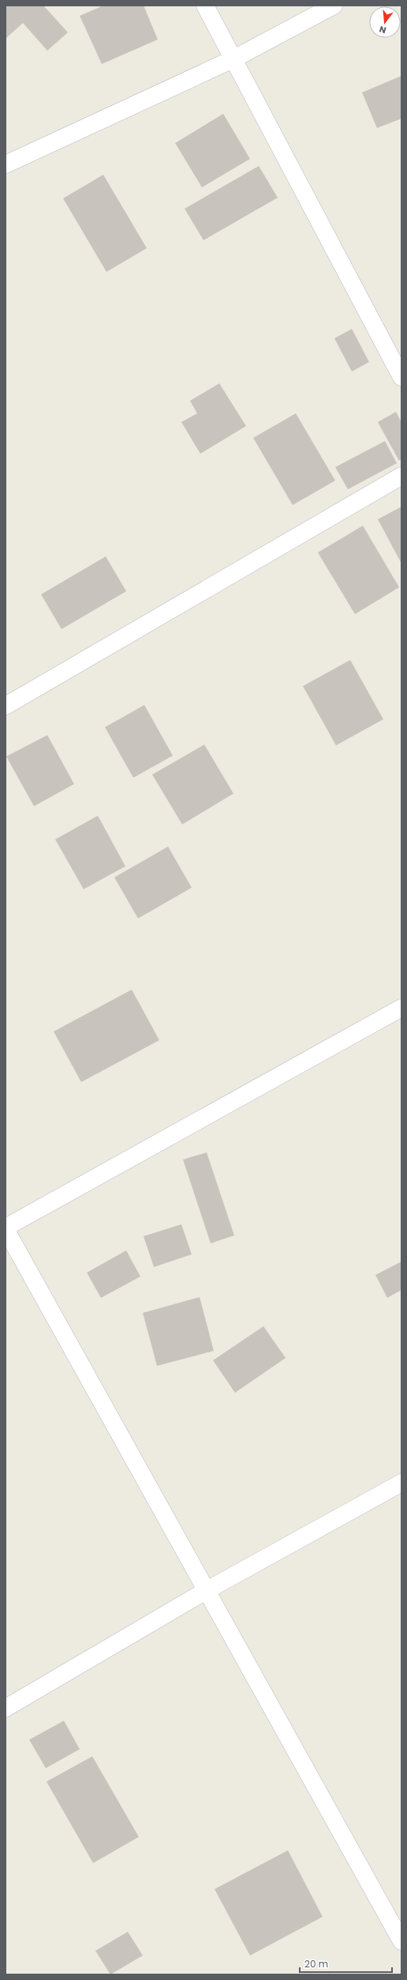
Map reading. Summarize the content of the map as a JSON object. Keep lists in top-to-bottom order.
{
  "scale_bar": "20 m",
  "north": "bottom"
}
